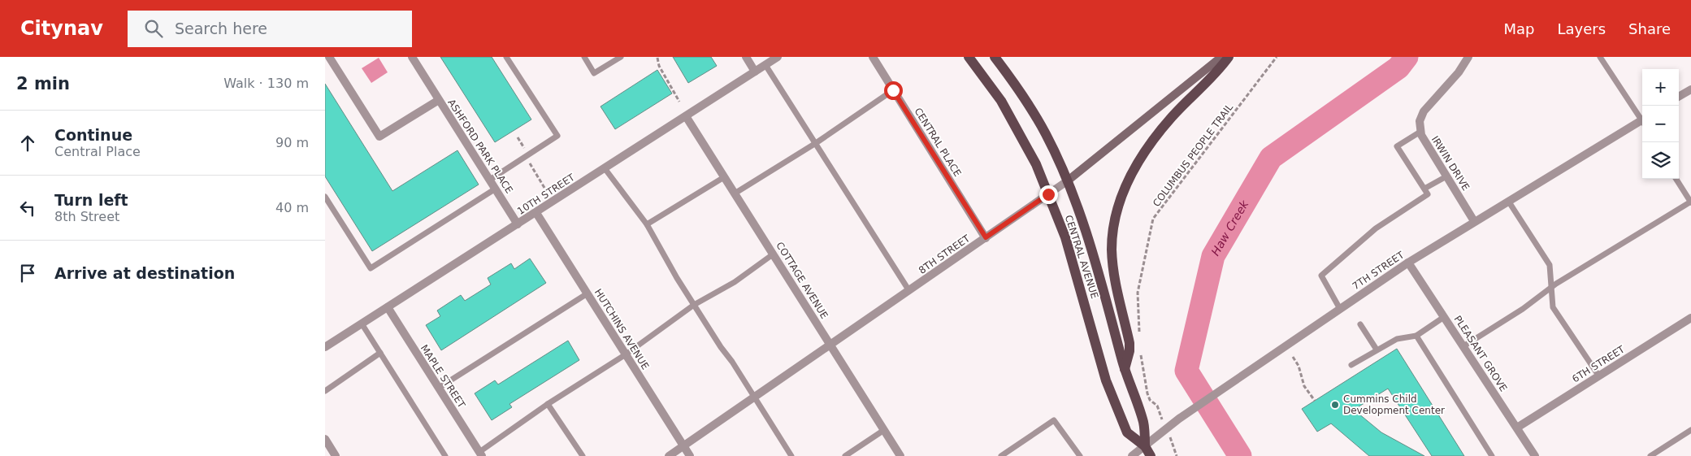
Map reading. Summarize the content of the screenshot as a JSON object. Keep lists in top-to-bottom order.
{
  "streets": {
    "main road": ["8TH STREET", "CENTRAL AVENUE"],
    "street": [
      "CENTRAL PLACE",
      "ASHFORD PARK PLACE",
      "IRWIN DRIVE",
      "10TH STREET",
      "7TH STREET",
      "COTTAGE AVENUE",
      "HUTCHINS AVENUE",
      "PLEASANT GROVE",
      "6TH STREET",
      "MAPLE STREET"
    ],
    "path": ["COLUMBUS PEOPLE TRAIL"]
  },
  "crossings": [
    ["CENTRAL PLACE", "8TH STREET"],
    ["ASHFORD PARK PLACE", "10TH STREET"],
    ["IRWIN DRIVE", "7TH STREET"],
    ["10TH STREET", "COTTAGE AVENUE"],
    ["10TH STREET", "HUTCHINS AVENUE"],
    ["10TH STREET", "MAPLE STREET"],
    ["8TH STREET", "CENTRAL AVENUE"],
    ["8TH STREET", "COTTAGE AVENUE"],
    ["8TH STREET", "HUTCHINS AVENUE"],
    ["CENTRAL AVENUE", "7TH STREET"],
    ["7TH STREET", "PLEASANT GROVE"],
    ["PLEASANT GROVE", "6TH STREET"]
  ],
  "water": ["Haw Creek"],
  "places": ["Cummins Child Development Center"],
  "page": {
    "header": "Citynav",
    "search": "Search here",
    "nav": ["Map", "Layers", "Share"],
    "heading": ["2 min", "Walk · 130 m"],
    "map_buttons": ["+", "−"],
    "list": [
      ["Continue", "Central Place", "90 m"],
      ["Turn left", "8th Street", "40 m"],
      "Arrive at destination"
    ]
  }
}
